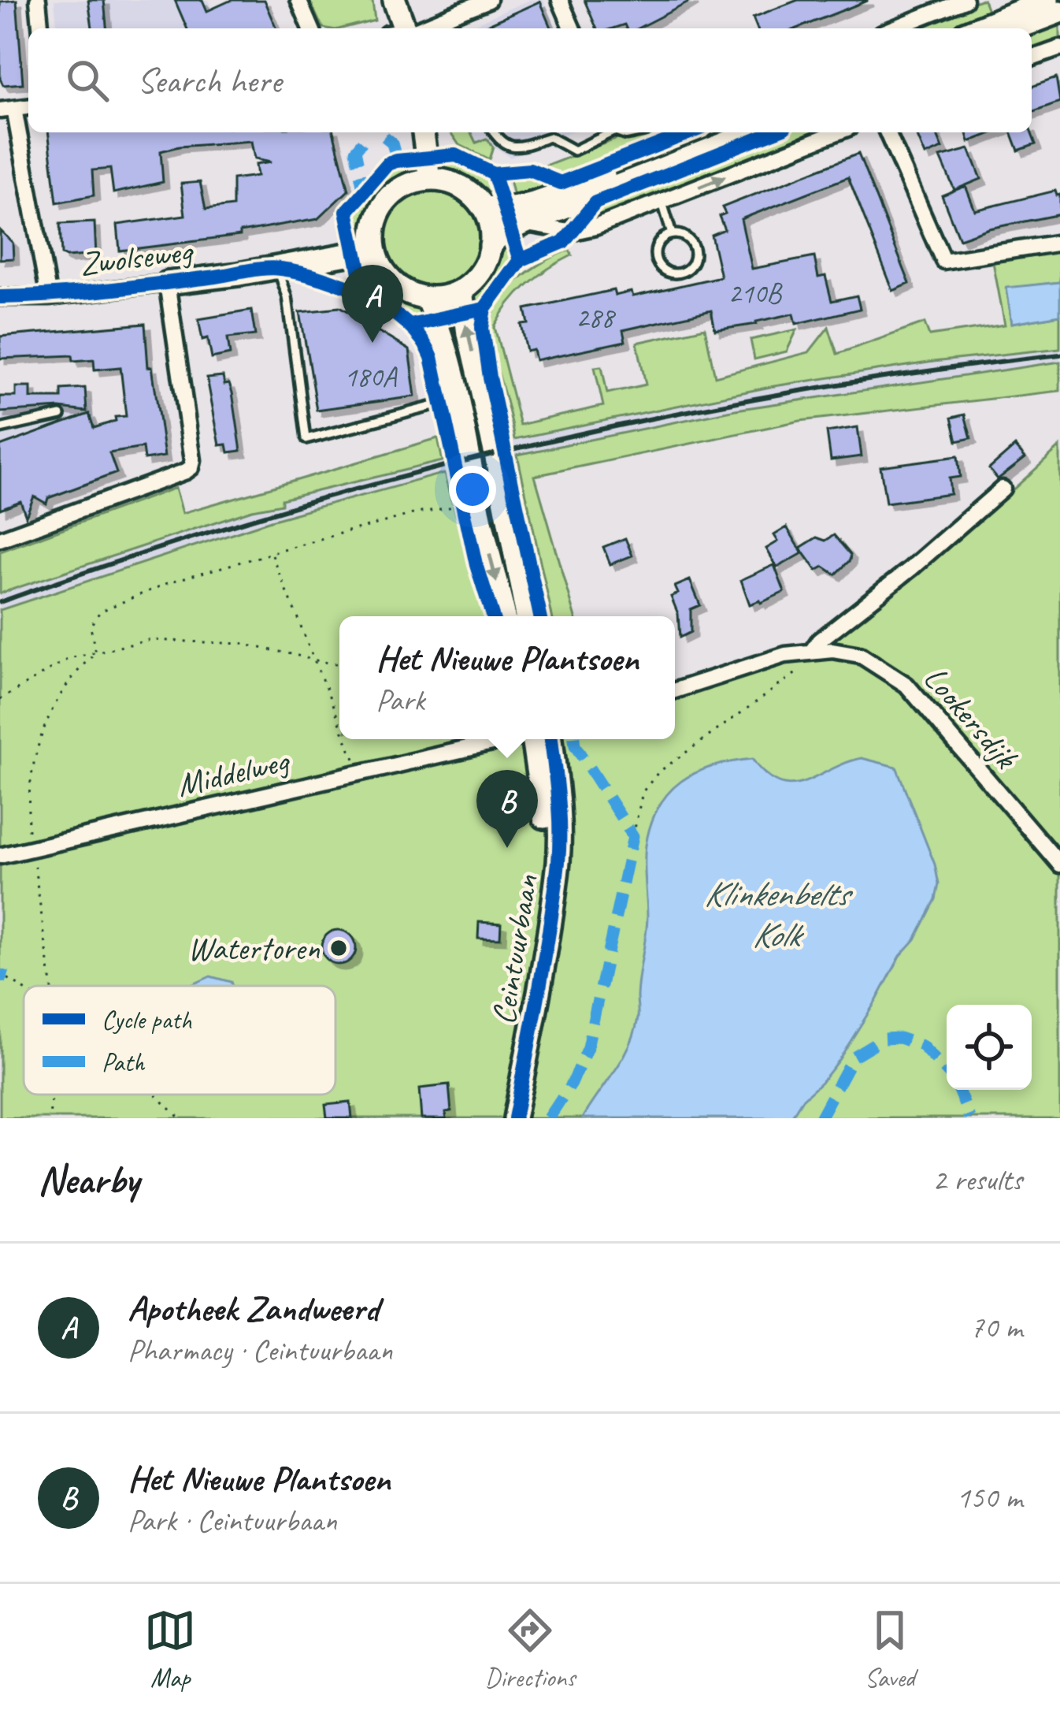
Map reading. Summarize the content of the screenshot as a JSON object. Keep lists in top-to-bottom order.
{
  "streets": {
    "street": [
      "Zwolseweg",
      "Lookersdijk",
      "Middelweg",
      "Ceintuurbaan"
    ]
  },
  "water": ["Klinkenbelts Kolk"],
  "places": ["Watertoren"],
  "house_numbers": ["210B", "288", "180A"],
  "legend": ["Cycle path", "Path"],
  "page": {
    "search": "Search here",
    "pins": ["A", "B"],
    "popup": ["Het Nieuwe Plantsoen", "Park"],
    "heading": ["Nearby", "2 results"],
    "list": [
      {
        "mark": "A",
        "name": "Apotheek Zandweerd",
        "note": "Pharmacy · Ceintuurbaan",
        "value": "70 m"
      },
      {
        "mark": "B",
        "name": "Het Nieuwe Plantsoen",
        "note": "Park · Ceintuurbaan",
        "value": "150 m"
      }
    ],
    "nav": ["Map", "Directions", "Saved"]
  }
}
